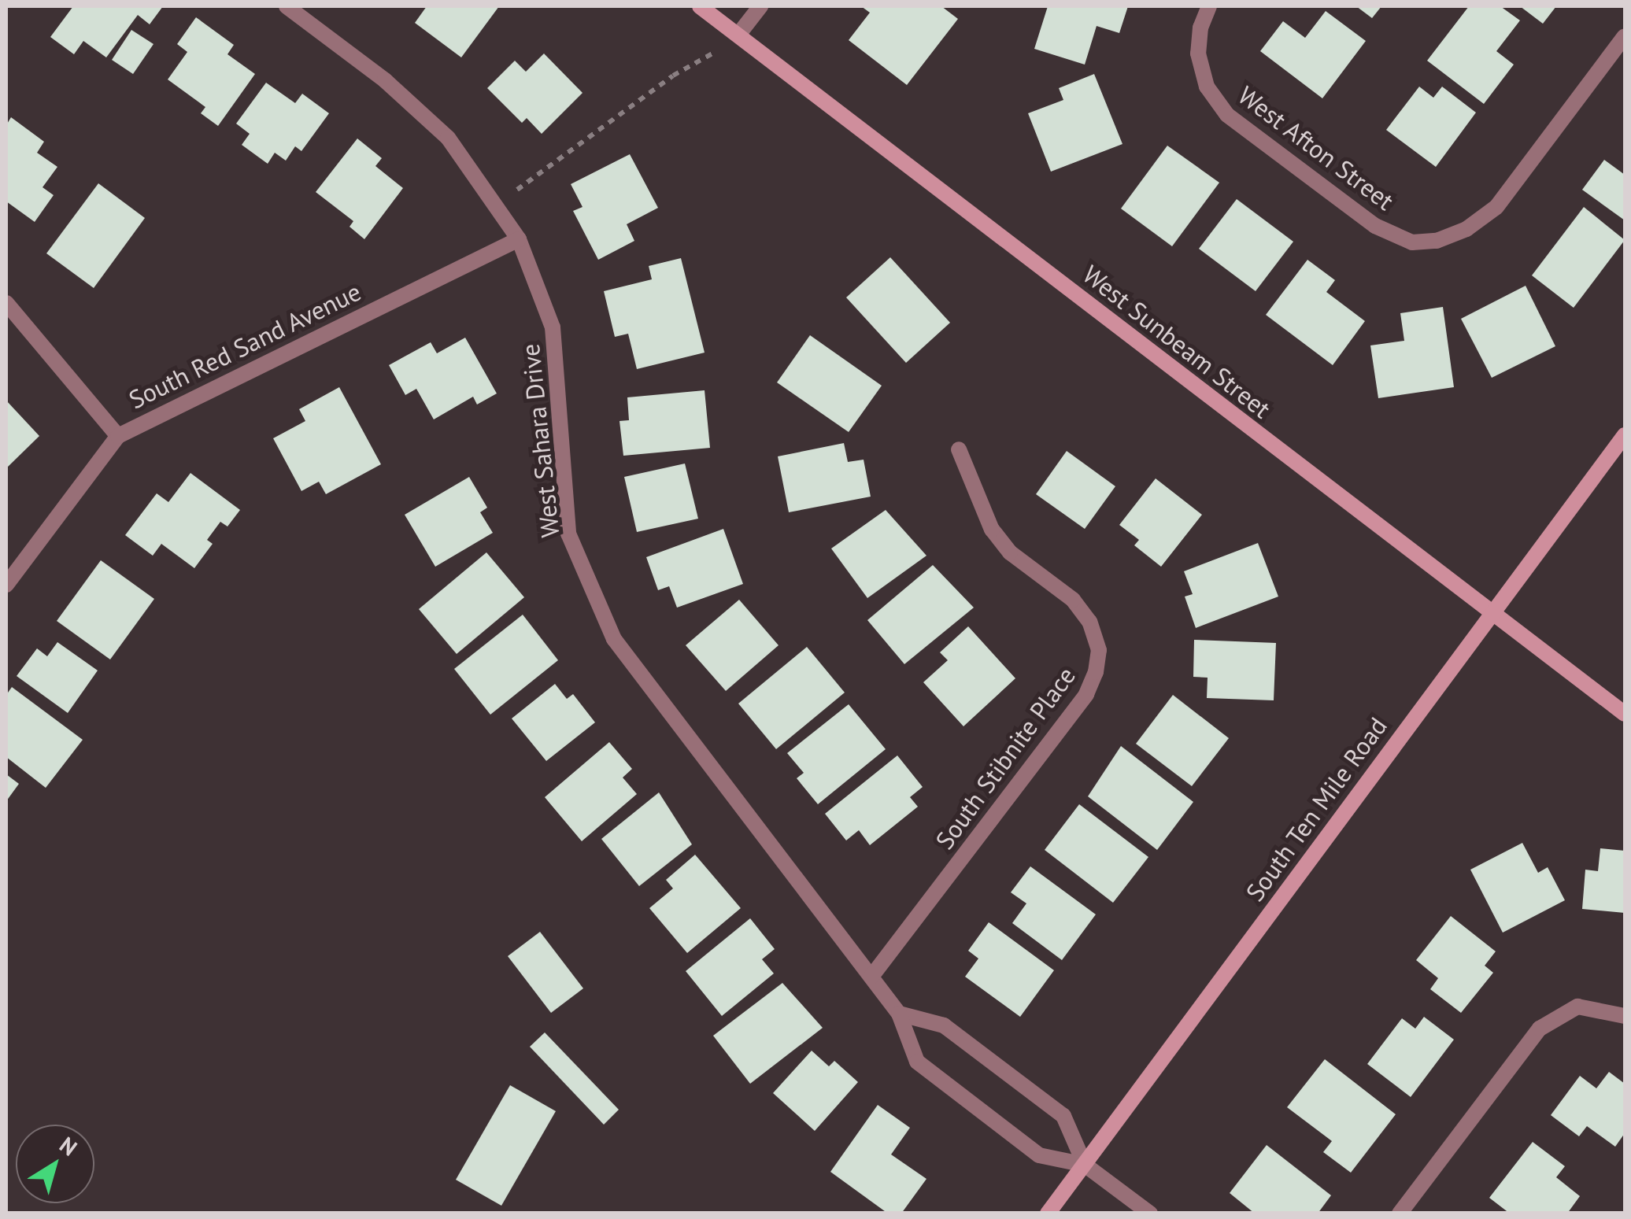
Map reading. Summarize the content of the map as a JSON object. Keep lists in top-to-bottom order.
{
  "streets": {
    "street": [
      "West Afton Street",
      "West Sunbeam Street",
      "South Red Sand Avenue",
      "West Sahara Drive",
      "South Stibnite Place",
      "South Ten Mile Road"
    ]
  },
  "crossings": [
    ["West Sunbeam Street", "South Ten Mile Road"],
    ["South Red Sand Avenue", "West Sahara Drive"],
    ["West Sahara Drive", "South Stibnite Place"],
    ["West Sahara Drive", "South Ten Mile Road"]
  ],
  "north": "top right"
}
